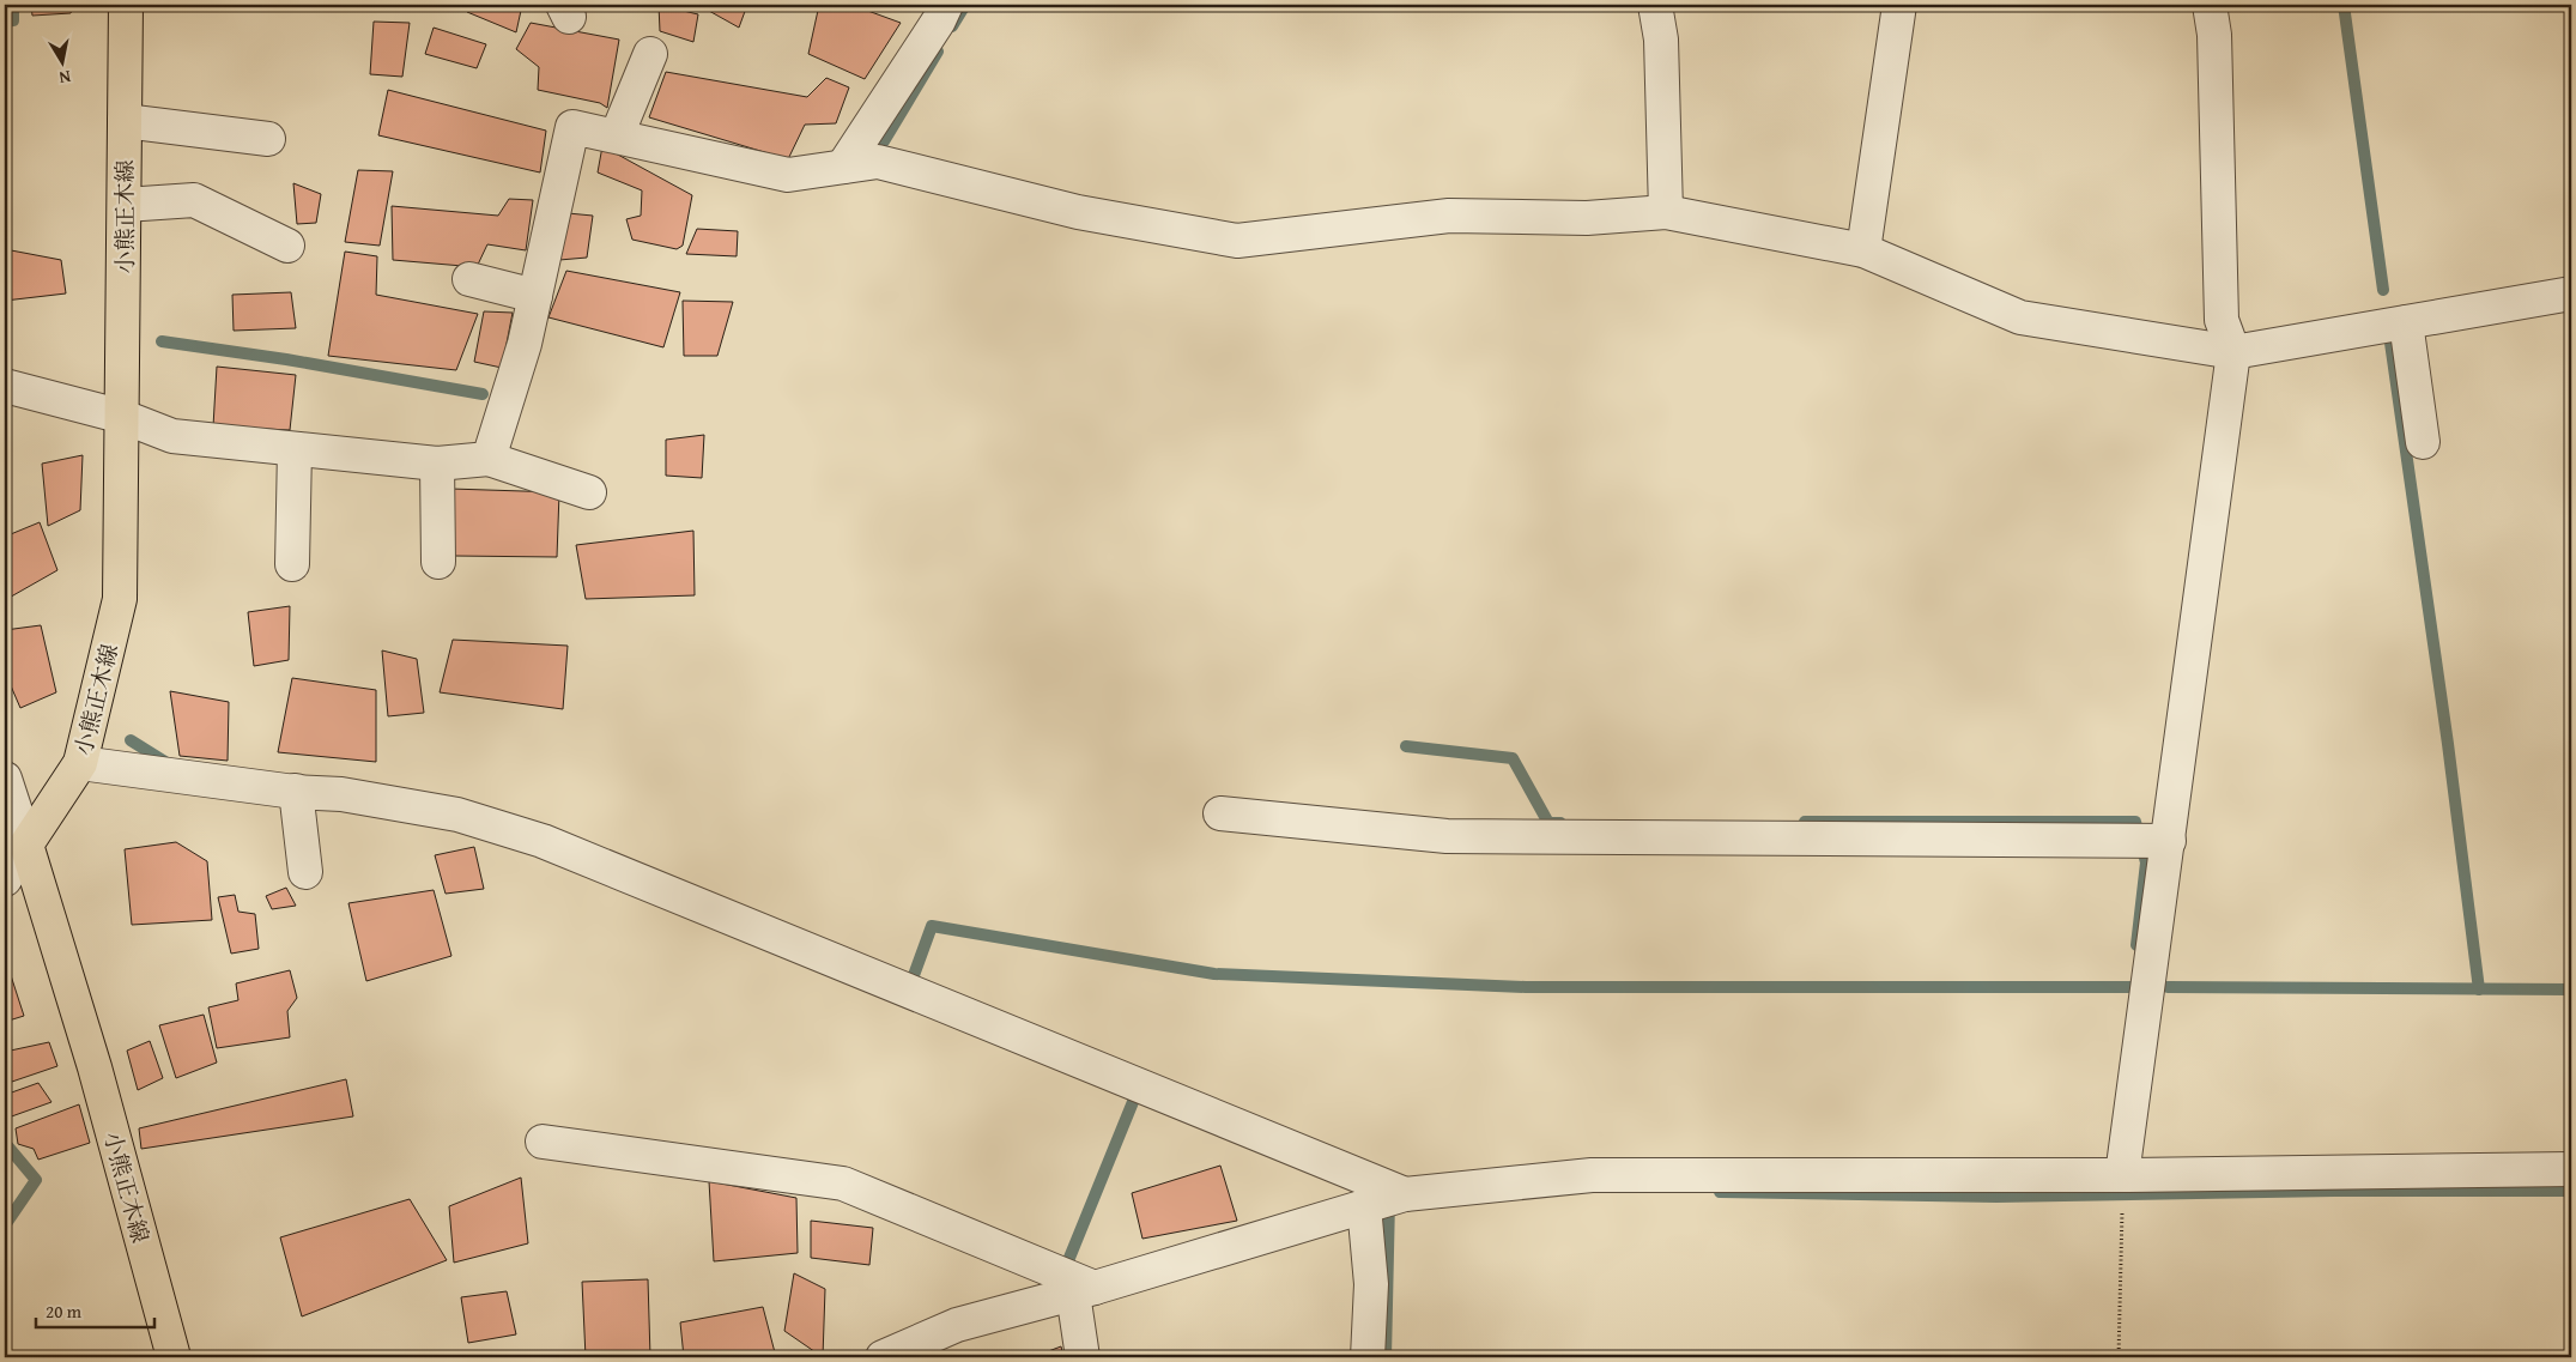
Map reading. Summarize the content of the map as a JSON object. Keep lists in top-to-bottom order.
{
  "streets": {
    "main road": ["小熊正木線"]
  },
  "scale_bar": "20 m",
  "north": "bottom"
}
